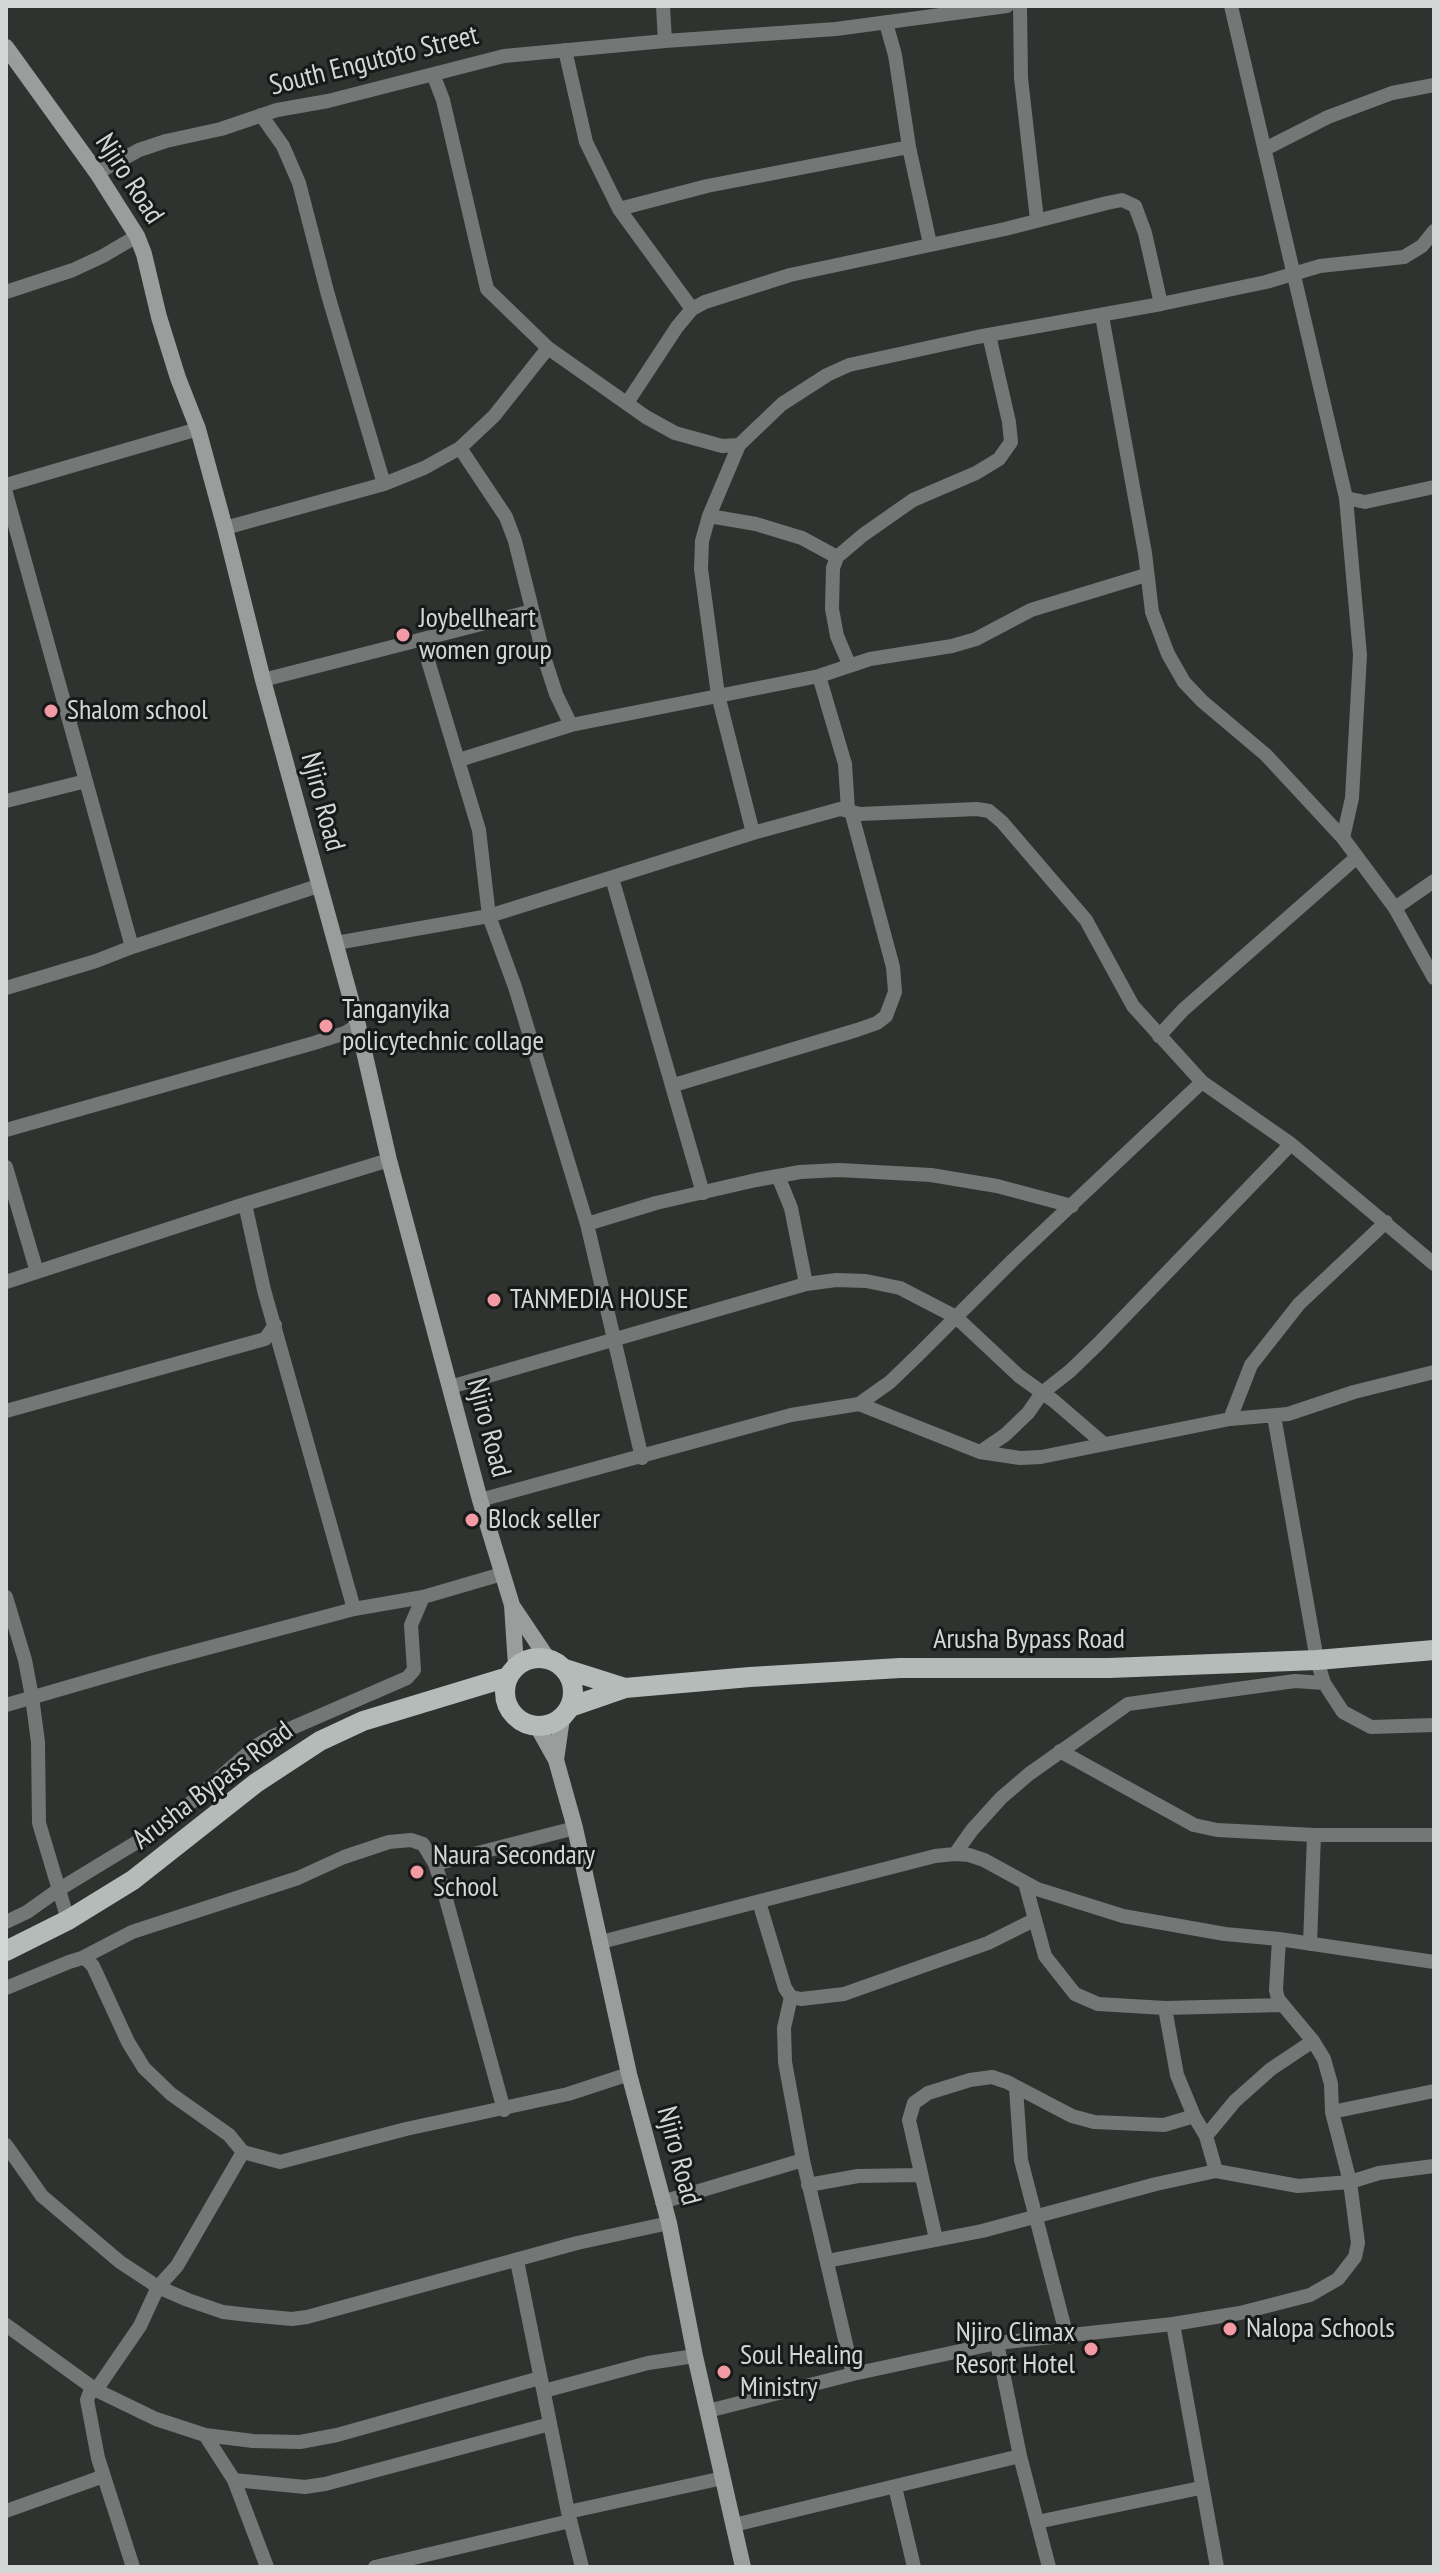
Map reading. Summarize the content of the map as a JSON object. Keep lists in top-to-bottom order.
{
  "streets": {
    "main road": ["Arusha Bypass Road"],
    "street": ["South Engutoto Street", "Njiro Road"]
  },
  "crossings": [
    ["South Engutoto Street", "Njiro Road"],
    ["Njiro Road", "Arusha Bypass Road"]
  ],
  "places": [
    "Joybellheart women group",
    "Shalom school",
    "Tanganyika policytechnic collage",
    "TANMEDIA HOUSE",
    "Block seller",
    "Naura Secondary School",
    "Nalopa Schools",
    "Njiro Climax Resort Hotel",
    "Soul Healing Ministry"
  ]
}
